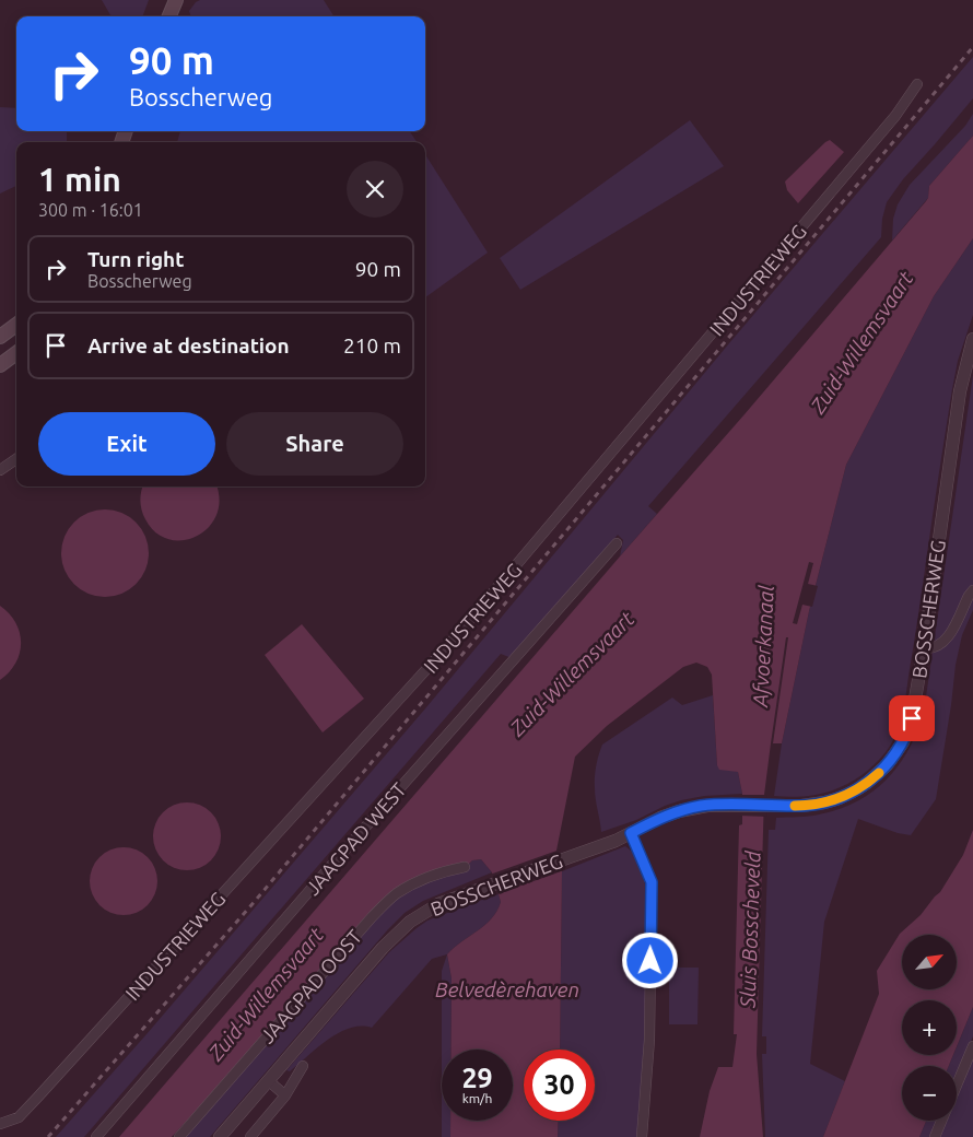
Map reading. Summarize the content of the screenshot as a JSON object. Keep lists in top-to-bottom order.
{
  "streets": {
    "street": [
      "INDUSTRIEWEG",
      "BOSSCHERWEG",
      "JAAGPAD WEST",
      "JAAGPAD OOST"
    ]
  },
  "water": [
    "Zuid-Willemsvaart",
    "Afvoerkanaal",
    "Sluis Bosscheveld",
    "Belvedèrehaven"
  ],
  "north": "top right",
  "page": {
    "turn": ["90 m", "Bosscherweg"],
    "heading": ["1 min", "300 m · 16:01"],
    "list": [
      {
        "name": "Turn right",
        "note": "Bosscherweg",
        "value": "90 m"
      },
      {
        "name": "Arrive at destination",
        "value": "210 m"
      }
    ],
    "buttons": ["Exit", "Share"],
    "map_buttons": ["+", "−"],
    "speed": "29 km/h",
    "limit": "30"
  }
}
